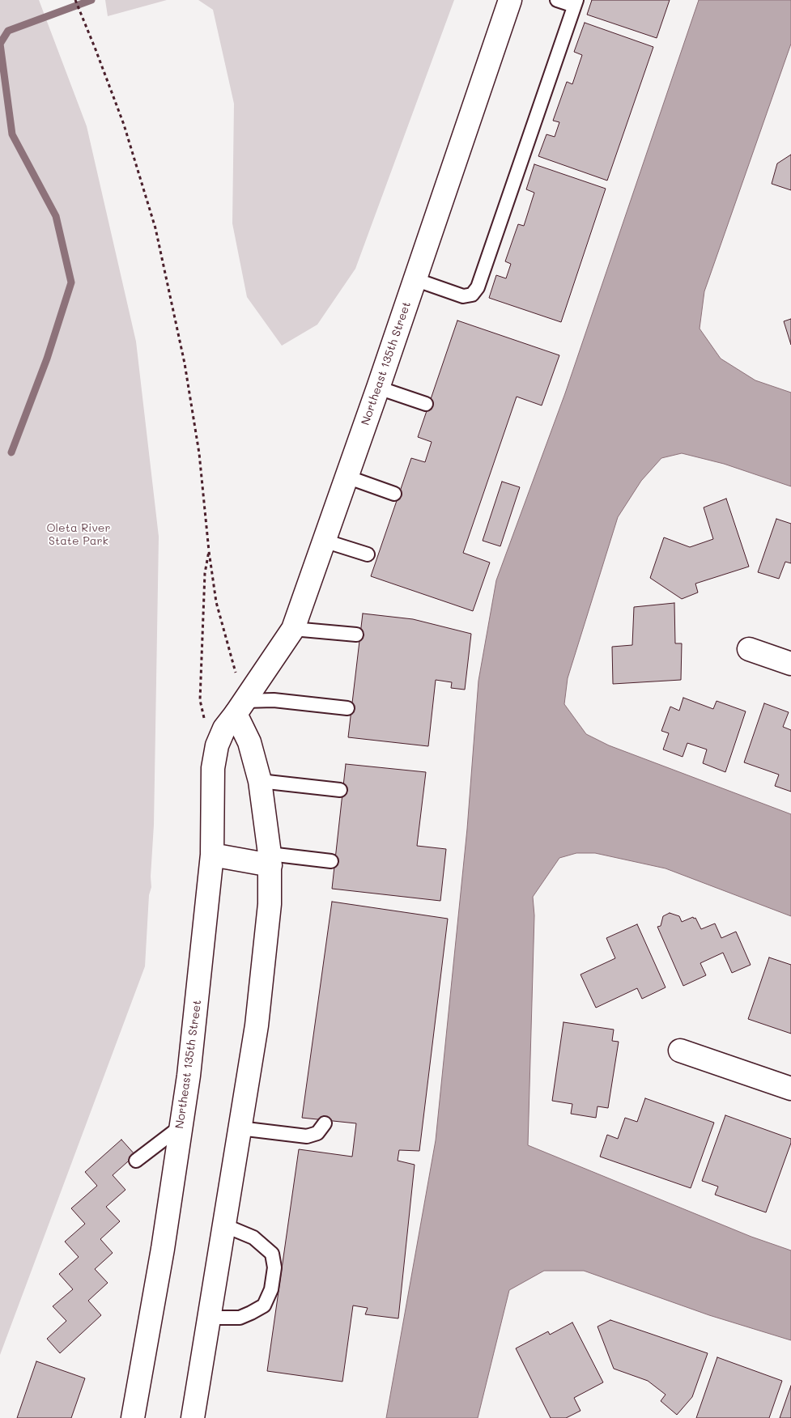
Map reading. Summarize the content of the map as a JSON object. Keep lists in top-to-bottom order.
{
  "streets": {
    "street": ["Northeast 135th Street"]
  },
  "parks": ["Oleta River State Park"]
}
